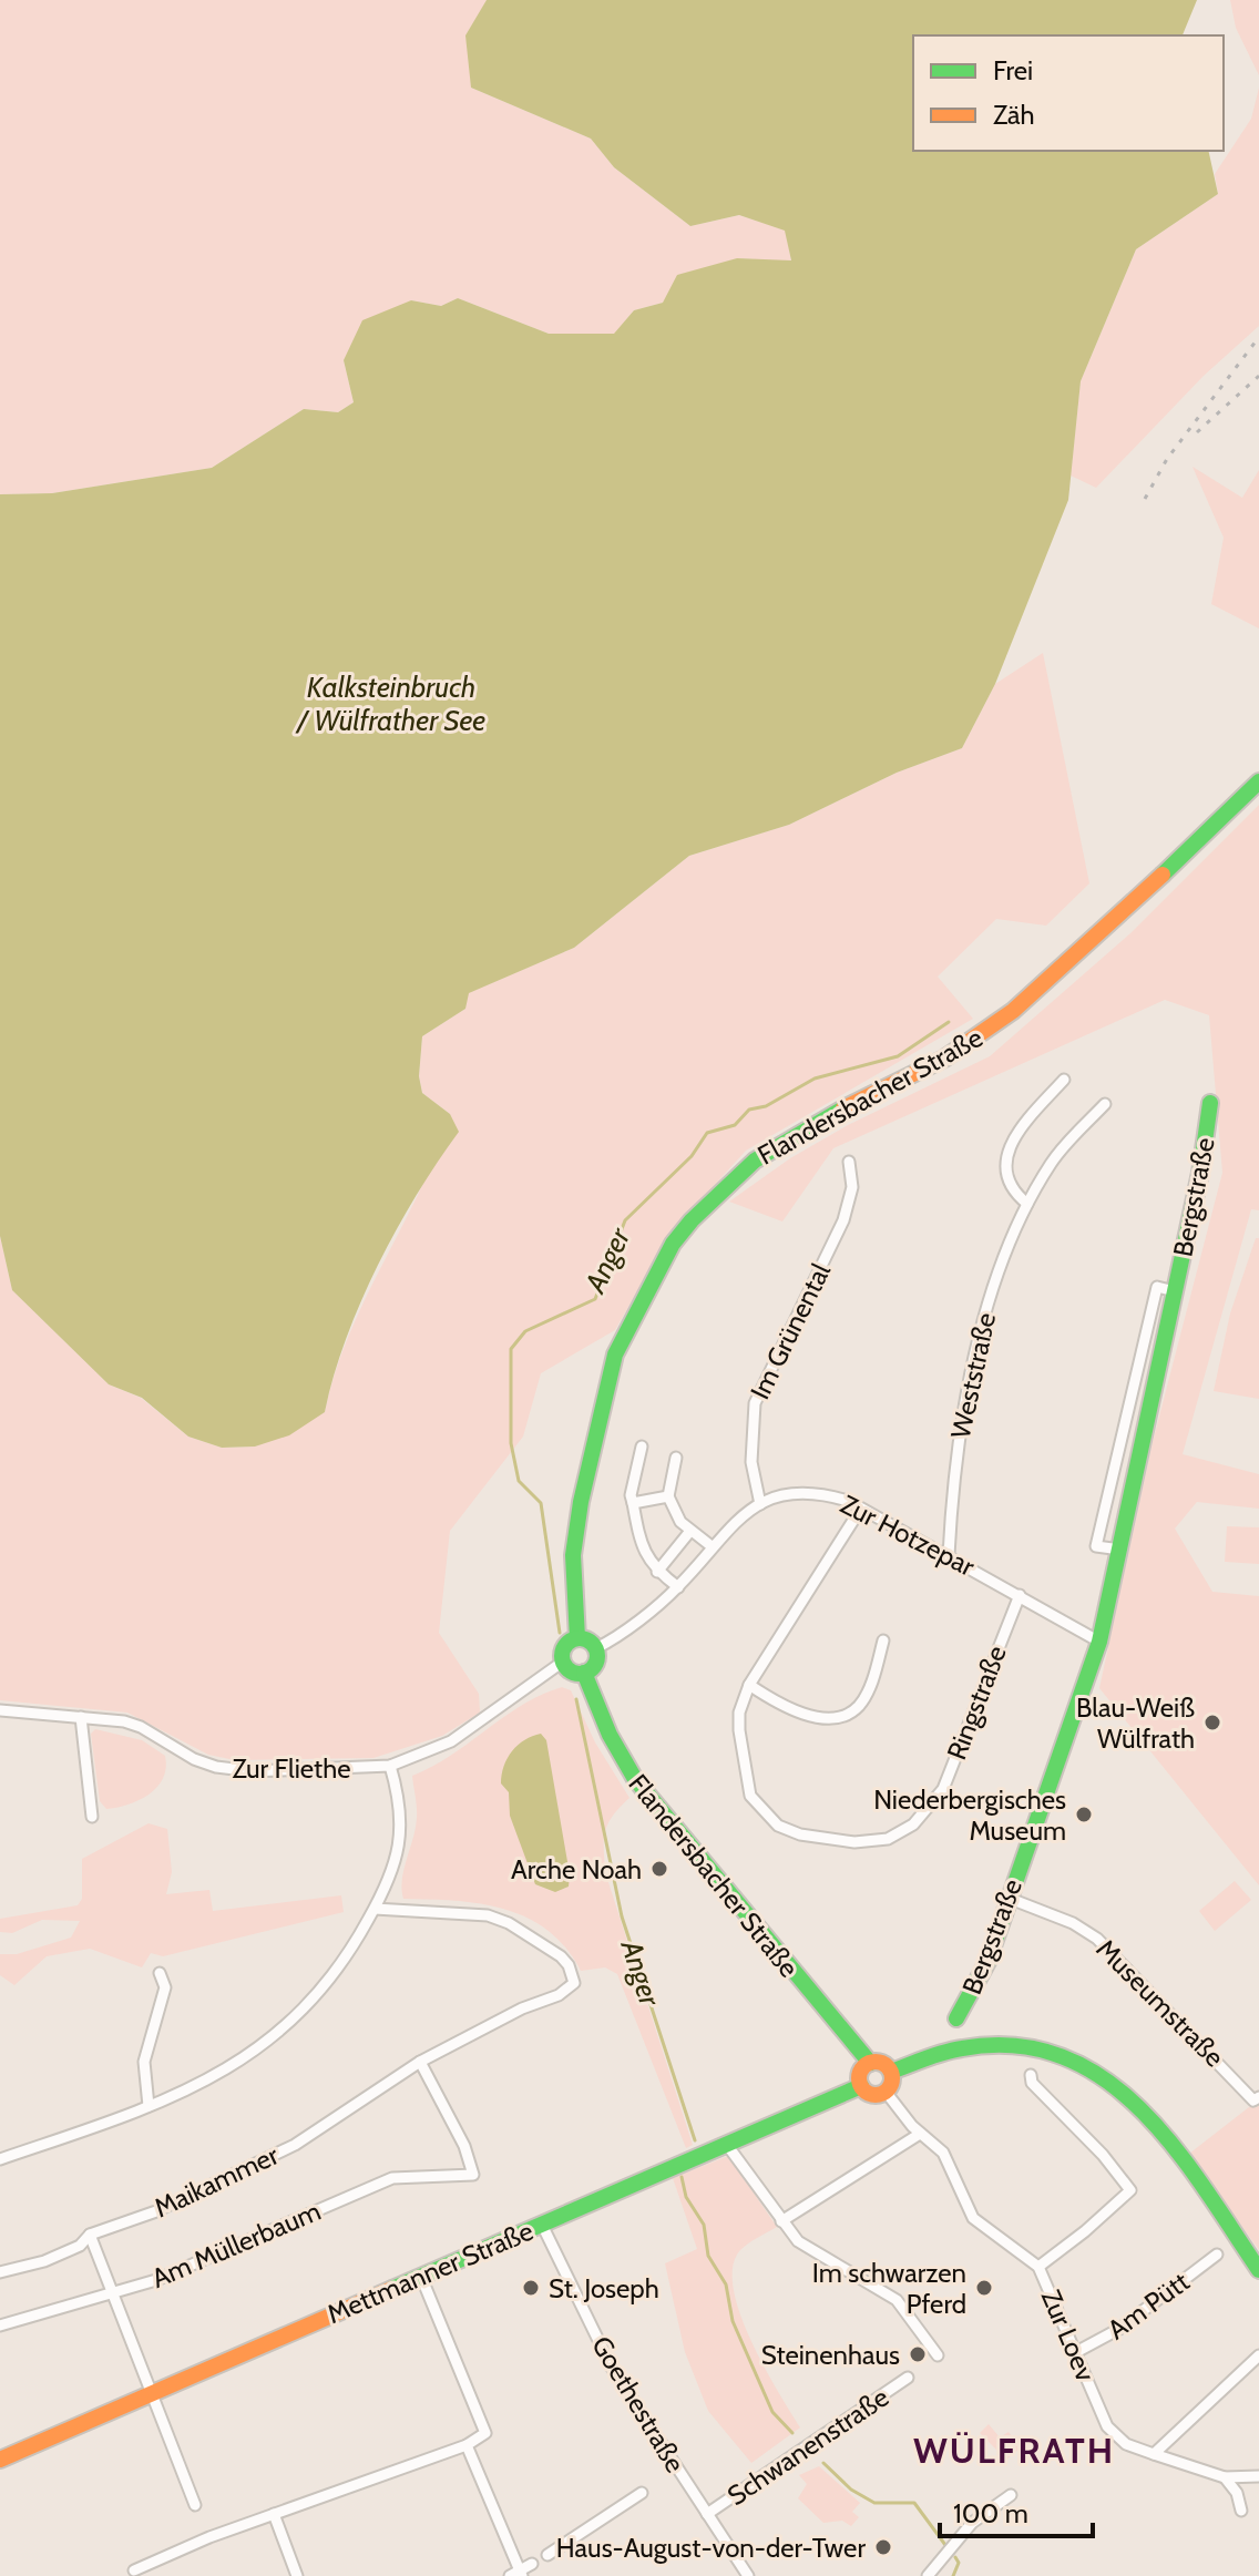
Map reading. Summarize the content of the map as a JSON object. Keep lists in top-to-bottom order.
{
  "streets": {
    "street": [
      "Flandersbacher Straße",
      "Bergstraße",
      "Im Grünental",
      "Weststraße",
      "Zur Hotzepar",
      "Ringstraße",
      "Zur Fliethe",
      "Museumstraße",
      "Maikammer",
      "Am Müllerbaum",
      "Mettmanner Straße",
      "Am Pütt",
      "Zur Loev",
      "Goethestraße",
      "Schwanenstraße"
    ]
  },
  "crossings": [
    ["Flandersbacher Straße", "Zur Hotzepar"],
    ["Flandersbacher Straße", "Zur Fliethe"],
    ["Flandersbacher Straße", "Mettmanner Straße"],
    ["Flandersbacher Straße", "Zur Loev"],
    ["Bergstraße", "Zur Hotzepar"],
    ["Bergstraße", "Museumstraße"],
    ["Im Grünental", "Zur Hotzepar"],
    ["Weststraße", "Zur Hotzepar"],
    ["Zur Hotzepar", "Ringstraße"],
    ["Zur Hotzepar", "Zur Fliethe"],
    ["Maikammer", "Am Müllerbaum"],
    ["Mettmanner Straße", "Zur Loev"],
    ["Mettmanner Straße", "Goethestraße"],
    ["Am Pütt", "Zur Loev"],
    ["Goethestraße", "Schwanenstraße"]
  ],
  "districts": ["WÜLFRATH"],
  "water": ["Kalksteinbruch / Wülfrather See", "Anger"],
  "places": [
    "Blau-Weiß Wülfrath",
    "Niederbergisches Museum",
    "Arche Noah",
    "St. Joseph",
    "Im schwarzen Pferd",
    "Steinenhaus",
    "Haus-August-von-der-Twer"
  ],
  "legend": ["Frei", "Zäh"],
  "scale_bar": "100 m"
}
